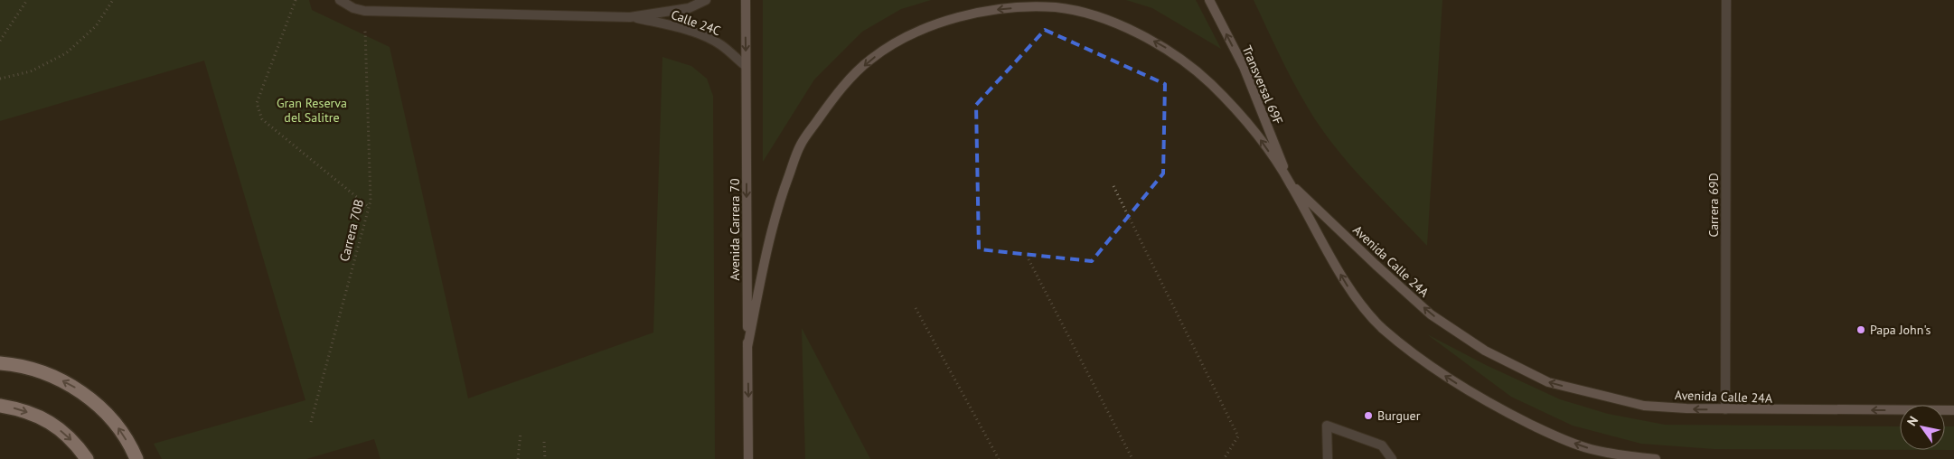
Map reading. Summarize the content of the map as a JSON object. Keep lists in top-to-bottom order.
{
  "streets": {
    "main road": ["Transversal 69F", "Avenida Carrera 70", "Avenida Calle 24A"],
    "street": ["Calle 24C", "Carrera 69D"],
    "path": ["Carrera 70B"]
  },
  "crossings": [
    ["Calle 24C", "Avenida Carrera 70"],
    ["Calle 24C", "Carrera 70B"],
    ["Transversal 69F", "Avenida Calle 24A"],
    ["Carrera 69D", "Avenida Calle 24A"]
  ],
  "one_way": ["Transversal 69F", "Avenida Carrera 70"],
  "parks": ["Gran Reserva del Salitre"],
  "places": ["Papa John's", "Burguer"],
  "north": "top left"
}
